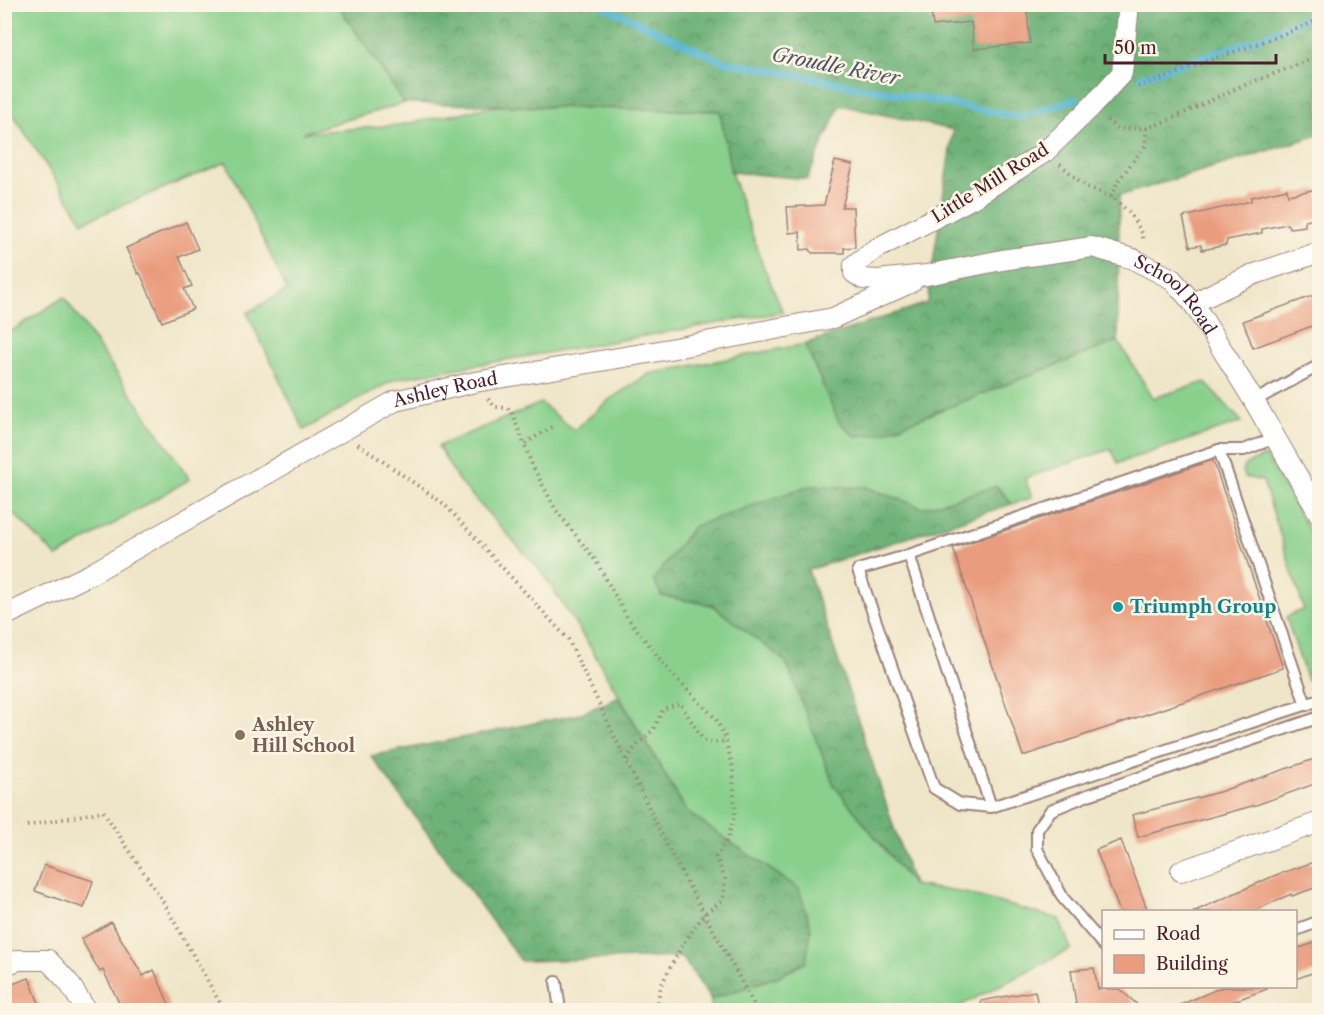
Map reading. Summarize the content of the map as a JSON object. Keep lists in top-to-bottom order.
{
  "streets": {
    "street": ["Little Mill Road", "School Road", "Ashley Road"]
  },
  "crossings": [
    ["Little Mill Road", "School Road"],
    ["Little Mill Road", "Ashley Road"],
    ["School Road", "Ashley Road"]
  ],
  "water": ["Groudle River"],
  "places": ["Triumph Group", "Ashley Hill School"],
  "legend": ["Road", "Building"],
  "scale_bar": "50 m"
}
